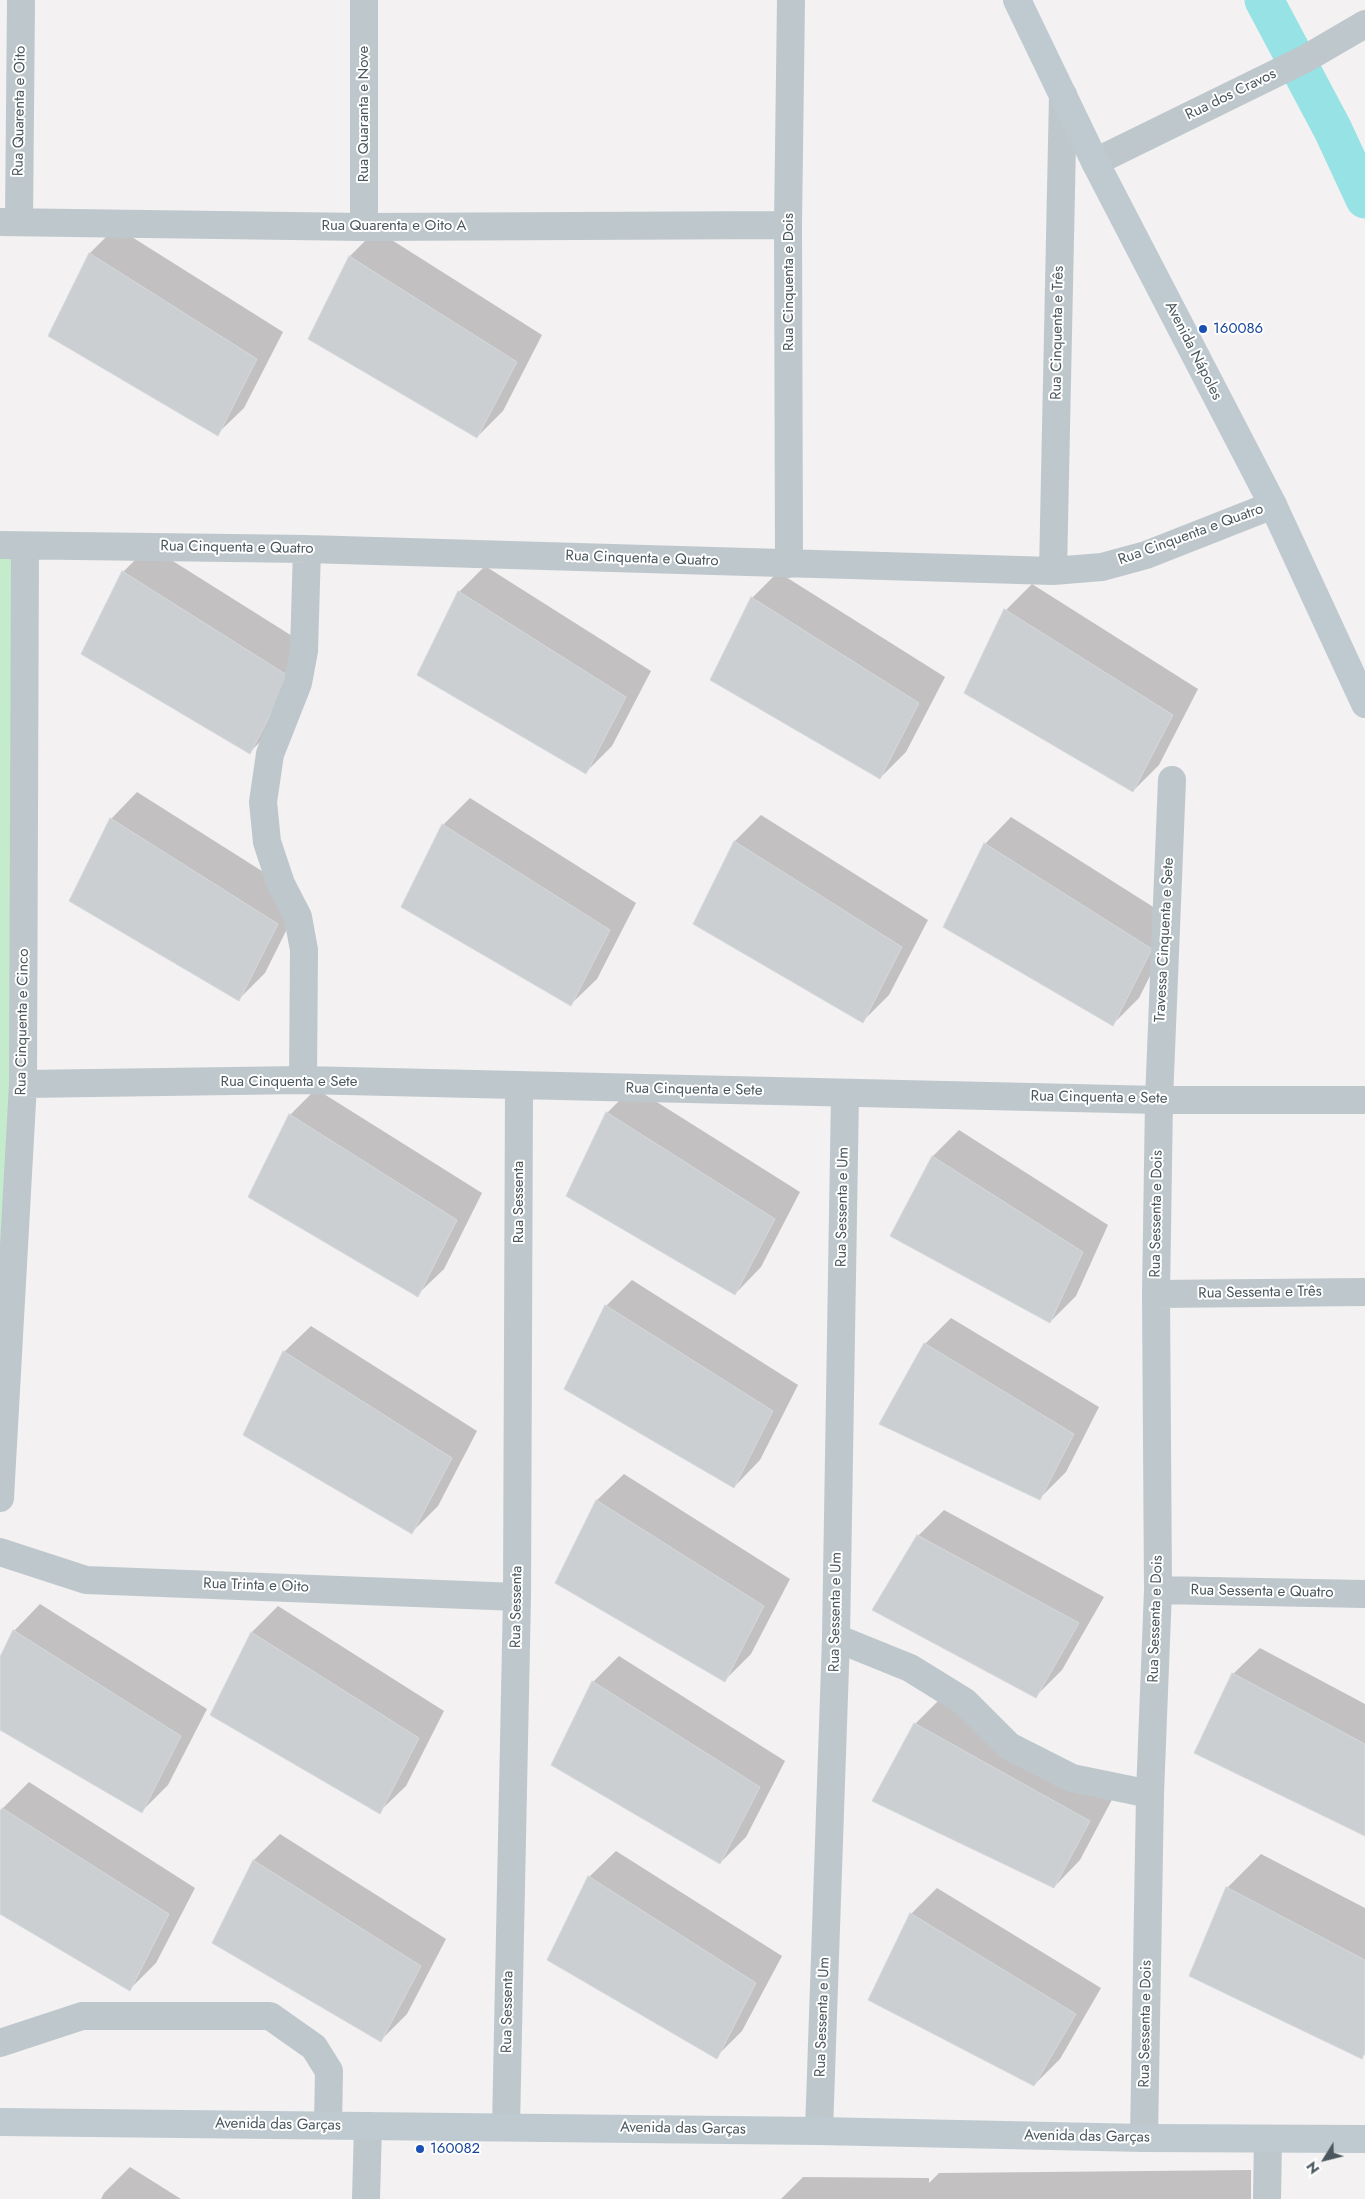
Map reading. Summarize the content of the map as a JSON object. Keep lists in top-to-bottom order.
{
  "streets": {
    "main road": ["Avenida Nápoles", "Avenida das Garças"],
    "street": [
      "Rua dos Cravos",
      "Rua Quarenta e Oito",
      "Rua Quaranta e Nove",
      "Rua Quarenta e Oito A",
      "Rua Cinquenta e Dois",
      "Rua Cinquenta e Três",
      "Rua Cinquenta e Quatro",
      "Travessa Cinquenta e Sete",
      "Rua Cinquenta e Cinco",
      "Rua Cinquenta e Sete",
      "Rua Sessenta",
      "Rua Sessenta e Um",
      "Rua Sessenta e Dois",
      "Rua Sessenta e Três",
      "Rua Trinta e Oito",
      "Rua Sessenta e Quatro"
    ]
  },
  "crossings": [
    ["Rua dos Cravos", "Avenida Nápoles"],
    ["Rua Quarenta e Oito", "Rua Quarenta e Oito A"],
    ["Rua Quaranta e Nove", "Rua Quarenta e Oito A"],
    ["Rua Quarenta e Oito A", "Rua Cinquenta e Dois"],
    ["Rua Cinquenta e Dois", "Rua Cinquenta e Quatro"],
    ["Rua Cinquenta e Três", "Avenida Nápoles"],
    ["Rua Cinquenta e Três", "Rua Cinquenta e Quatro"],
    ["Avenida Nápoles", "Rua Cinquenta e Quatro"],
    ["Rua Cinquenta e Quatro", "Rua Cinquenta e Cinco"],
    ["Travessa Cinquenta e Sete", "Rua Cinquenta e Sete"],
    ["Travessa Cinquenta e Sete", "Rua Sessenta e Dois"],
    ["Rua Cinquenta e Cinco", "Rua Cinquenta e Sete"],
    ["Rua Cinquenta e Sete", "Rua Sessenta"],
    ["Rua Cinquenta e Sete", "Rua Sessenta e Um"],
    ["Rua Cinquenta e Sete", "Rua Sessenta e Dois"],
    ["Rua Sessenta", "Rua Trinta e Oito"],
    ["Rua Sessenta", "Avenida das Garças"],
    ["Rua Sessenta e Um", "Avenida das Garças"],
    ["Rua Sessenta e Dois", "Rua Sessenta e Três"],
    ["Rua Sessenta e Dois", "Rua Sessenta e Quatro"],
    ["Rua Sessenta e Dois", "Avenida das Garças"]
  ],
  "places": ["160086", "160082"],
  "north": "bottom left"
}
